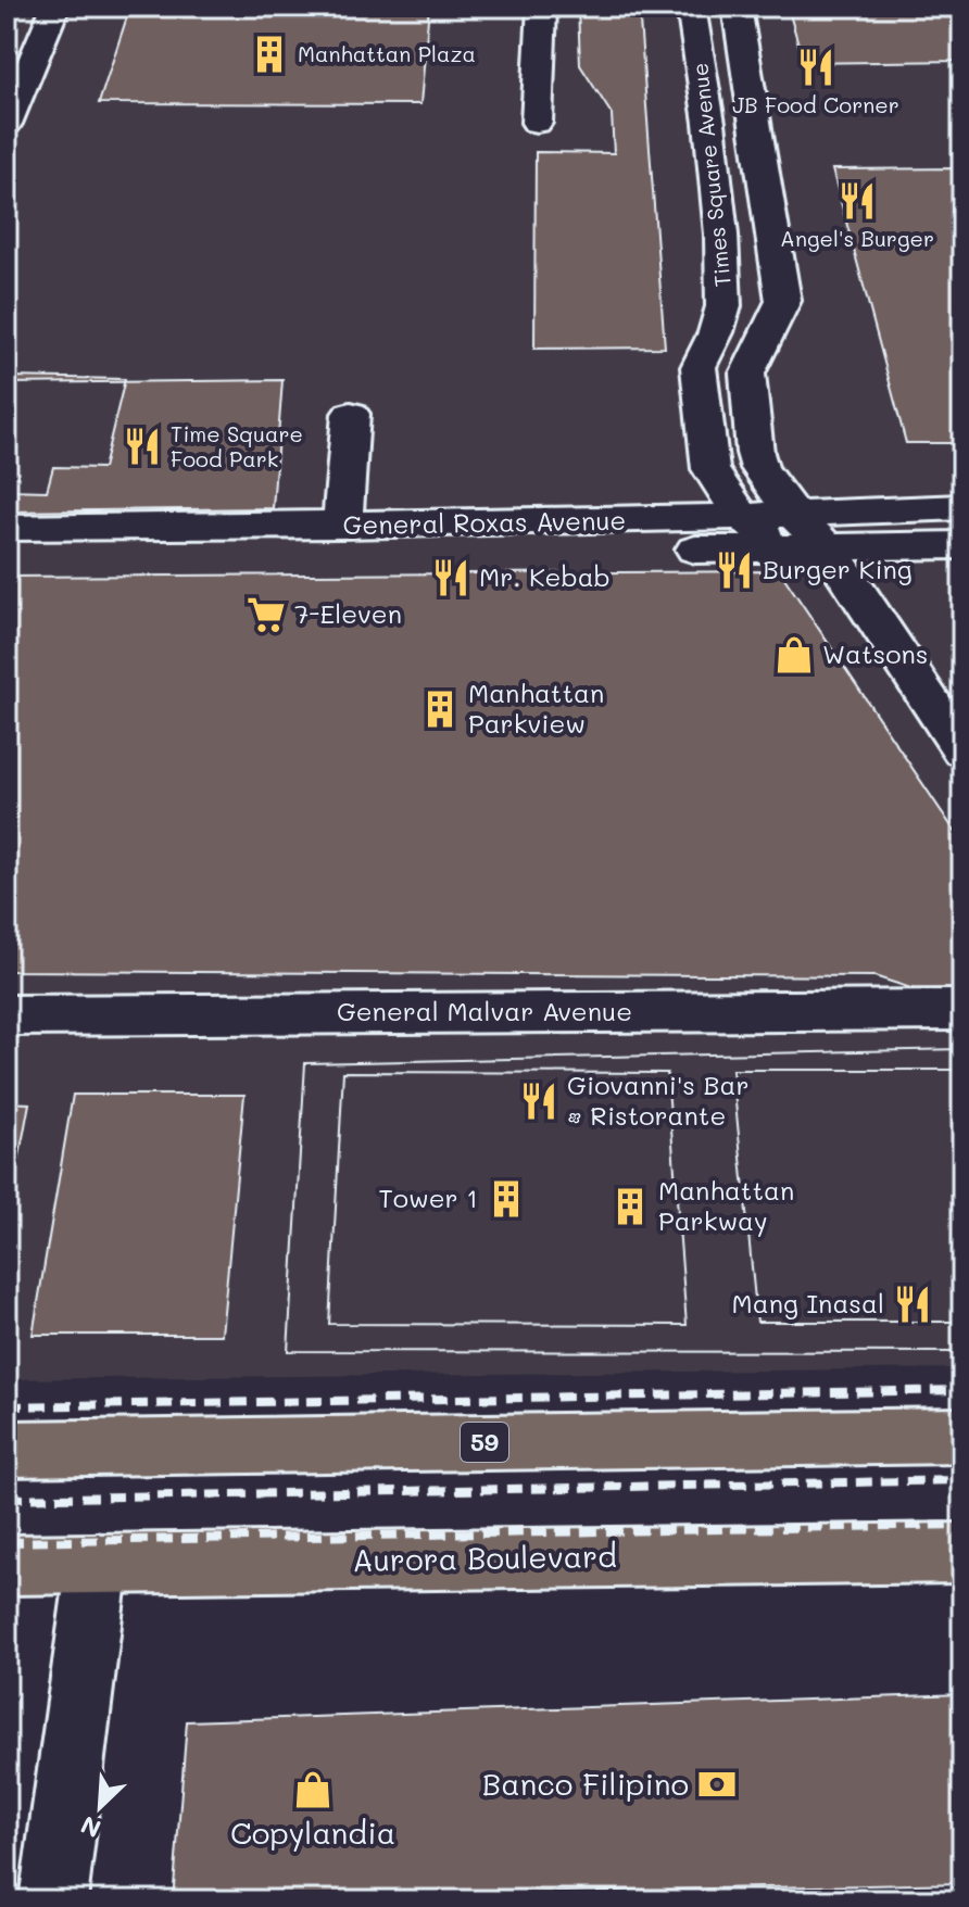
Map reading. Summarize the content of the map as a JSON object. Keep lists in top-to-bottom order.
{
  "streets": {
    "main road": ["59", "Aurora Boulevard"],
    "street": ["Times Square Avenue", "General Roxas Avenue", "General Malvar Avenue"]
  },
  "crossings": [
    ["Times Square Avenue", "General Roxas Avenue"]
  ],
  "places": {
    "building": [
      "Manhattan Plaza",
      "Manhattan Parkview",
      "Tower 1",
      "Manhattan Parkway"
    ],
    "restaurant": [
      "JB Food Corner",
      "Angel's Burger",
      "Time Square Food Park",
      "Burger King",
      "Mr. Kebab",
      "Giovanni's Bar • Ristorante",
      "Mang Inasal"
    ],
    "supermarket": ["7-Eleven"],
    "shop": ["Watsons", "Copylandia"],
    "bank": ["Banco Filipino"]
  },
  "north": "bottom left"
}
